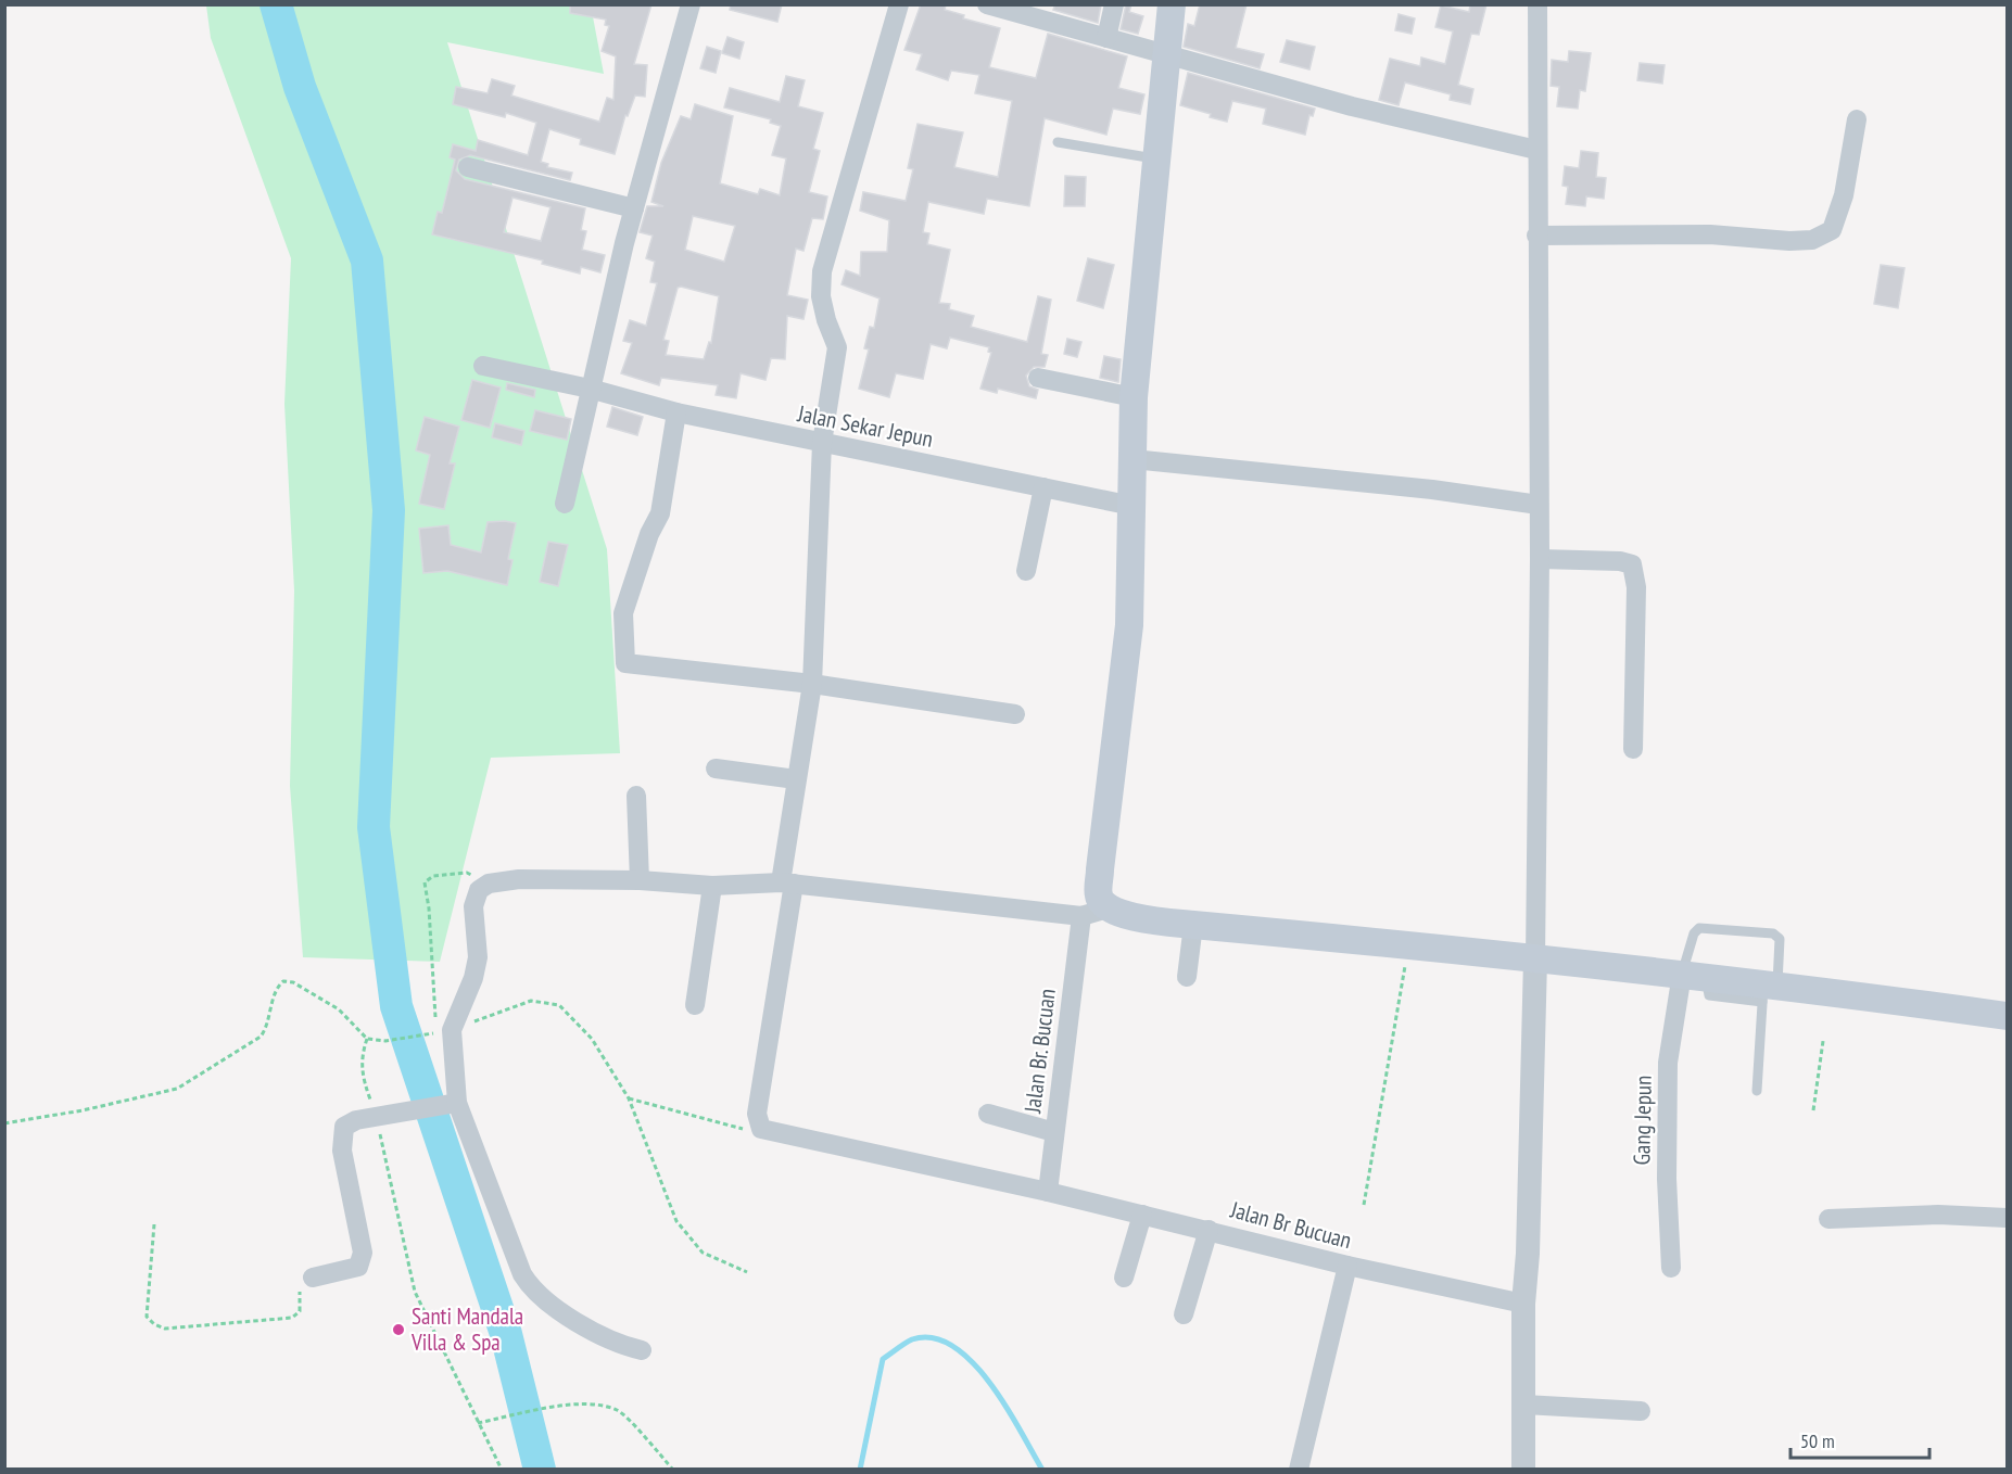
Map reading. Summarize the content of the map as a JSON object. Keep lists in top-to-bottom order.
{
  "streets": {
    "street": [
      "Jalan Sekar Jepun",
      "Jalan Br. Bucuan",
      "Gang Jepun",
      "Jalan Br Bucuan"
    ]
  },
  "crossings": [
    ["Jalan Br. Bucuan", "Jalan Br Bucuan"]
  ],
  "places": ["Santi Mandala Villa & Spa"],
  "scale_bar": "50 m"
}
